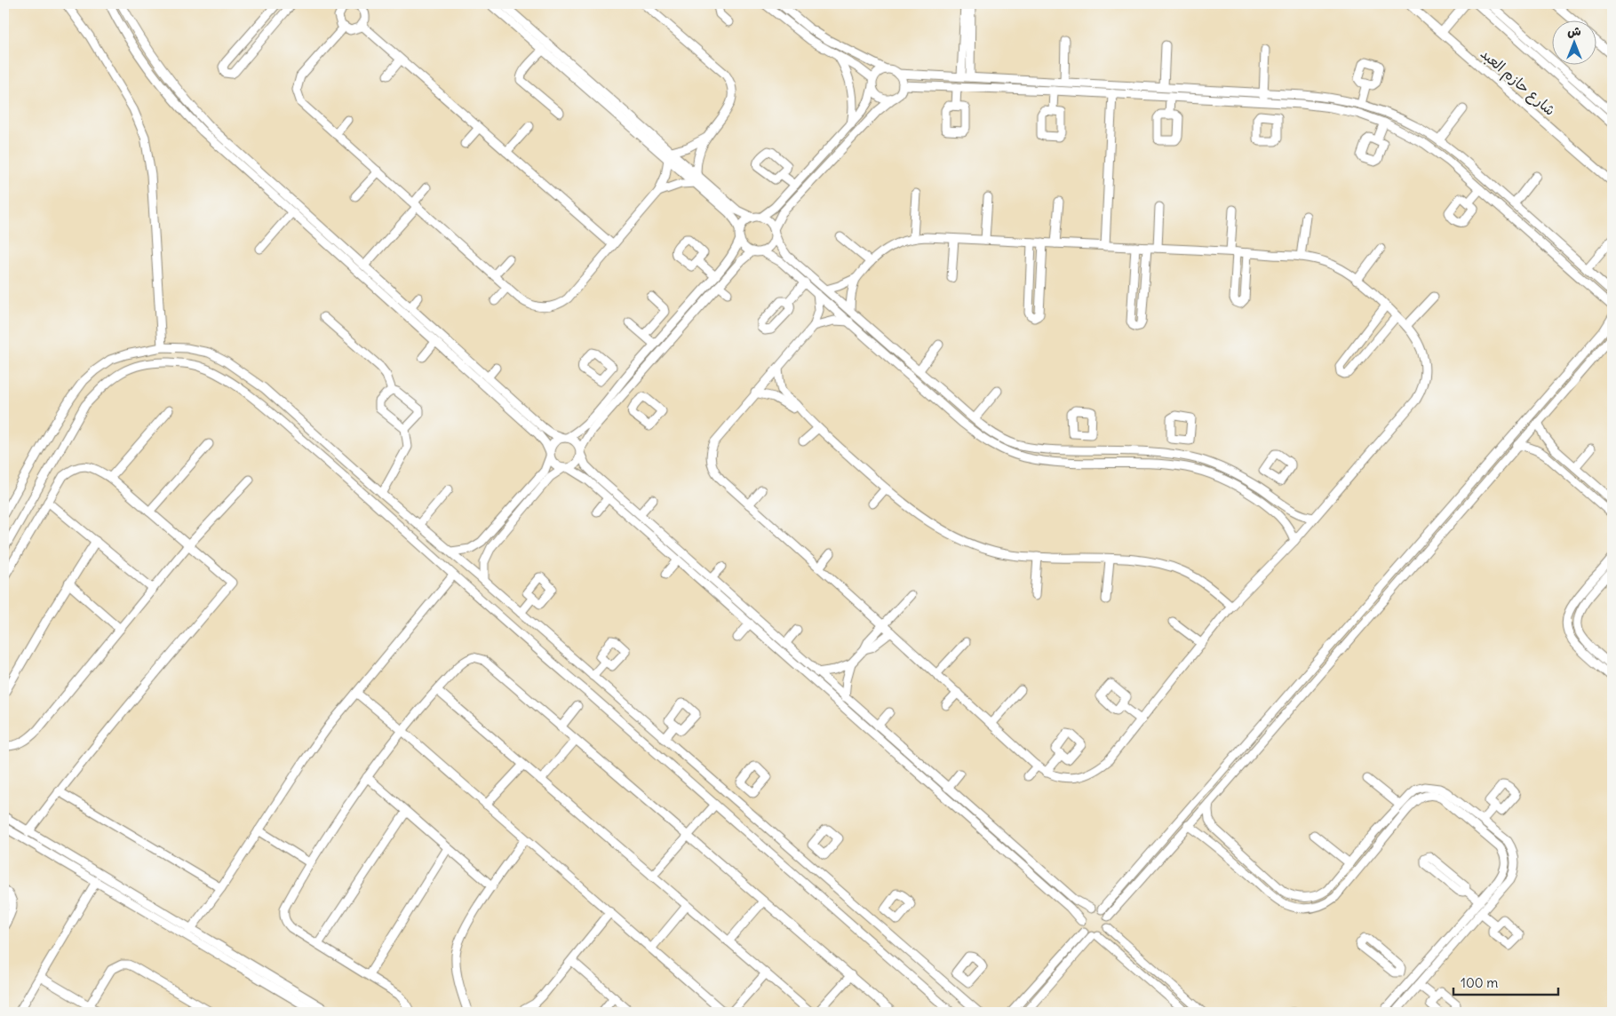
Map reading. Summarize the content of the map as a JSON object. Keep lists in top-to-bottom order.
{
  "streets": {
    "street": ["شارع حازم العبد"]
  },
  "scale_bar": "100 m",
  "north": "top"
}
